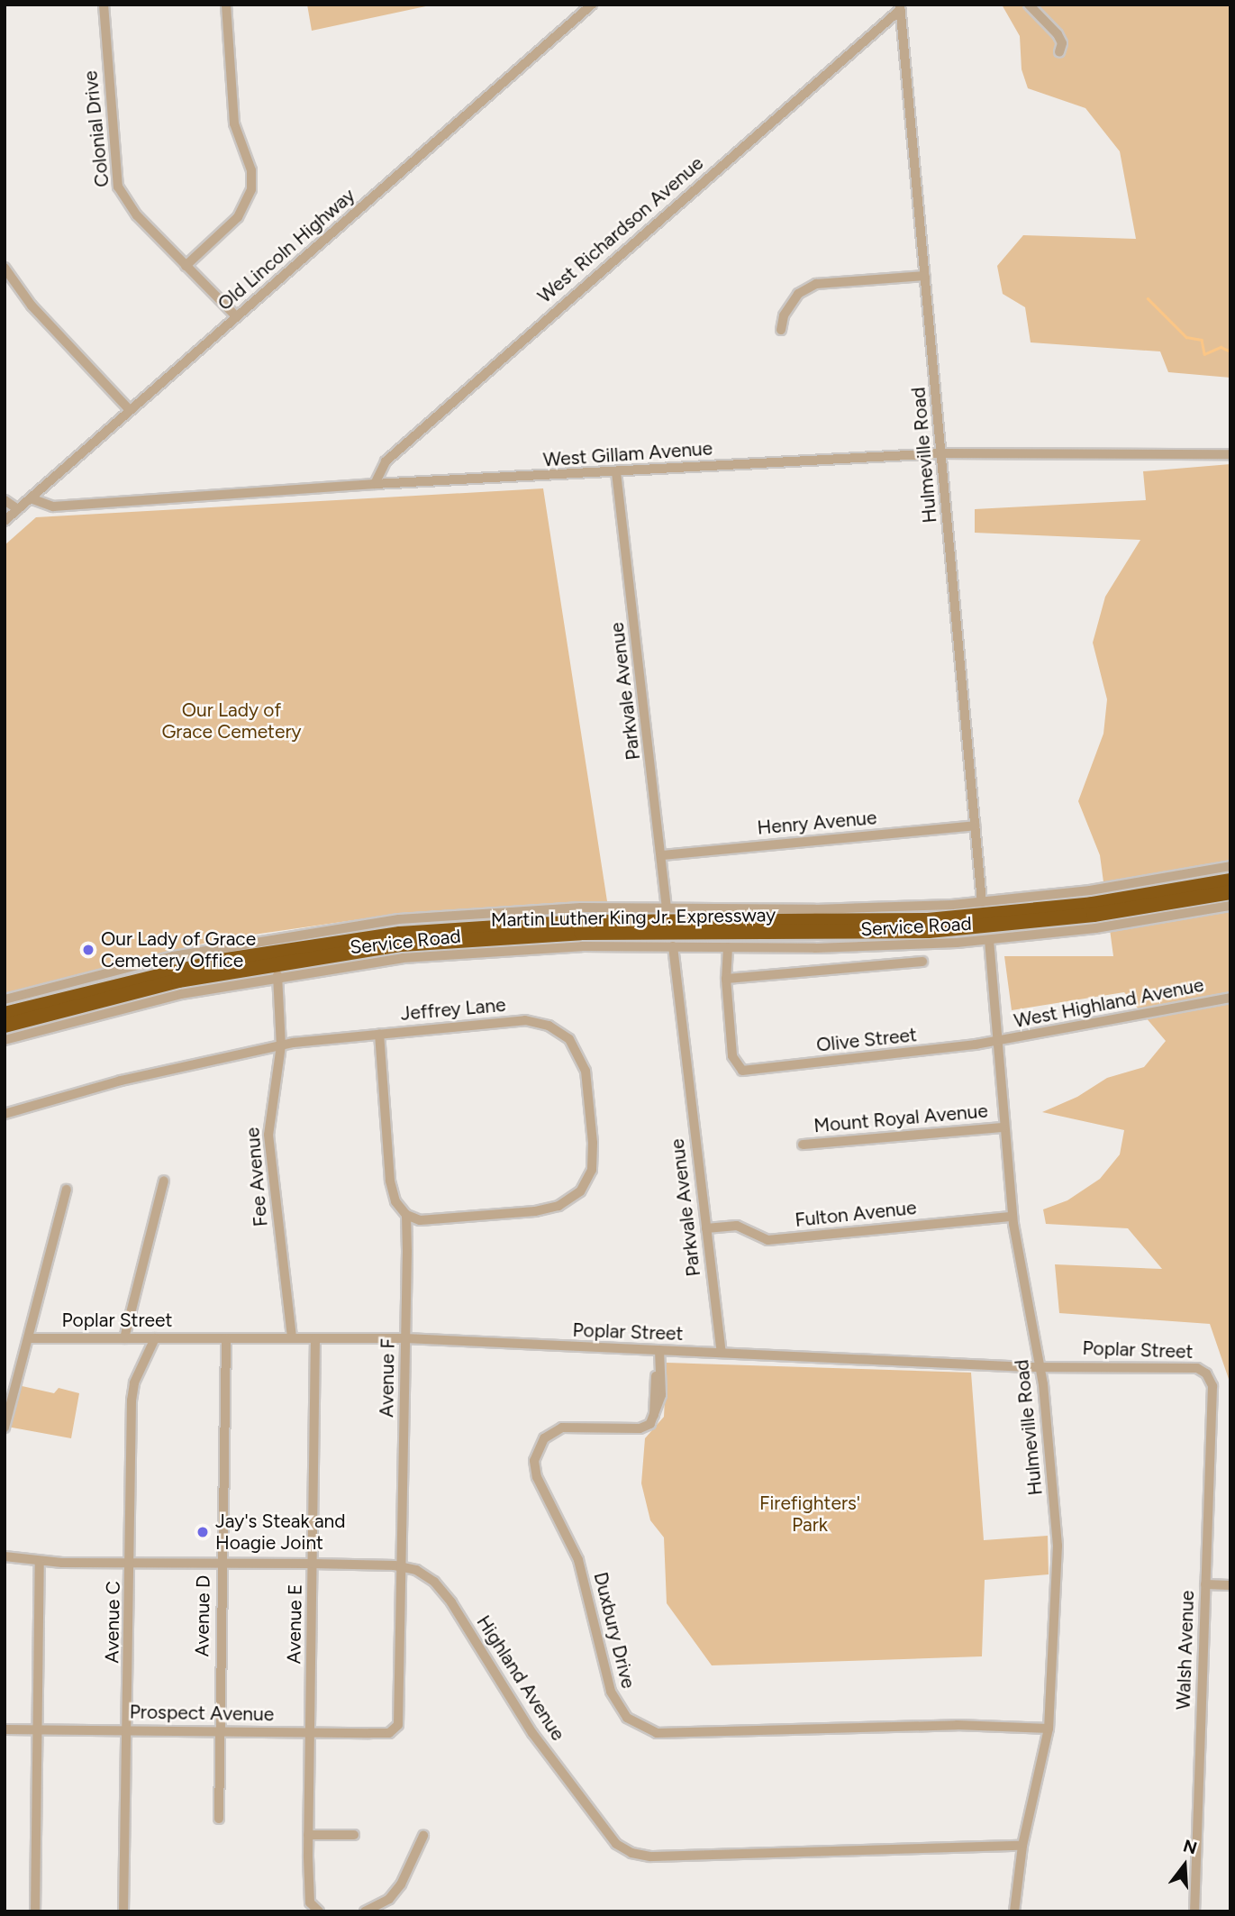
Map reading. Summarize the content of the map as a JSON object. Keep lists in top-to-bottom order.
{
  "streets": {
    "highway": ["Martin Luther King Jr. Expressway"],
    "street": [
      "Colonial Drive",
      "West Richardson Avenue",
      "Old Lincoln Highway",
      "West Gillam Avenue",
      "Hulmeville Road",
      "Parkvale Avenue",
      "Henry Avenue",
      "Service Road",
      "West Highland Avenue",
      "Jeffrey Lane",
      "Olive Street",
      "Mount Royal Avenue",
      "Fee Avenue",
      "Fulton Avenue",
      "Poplar Street",
      "Avenue F",
      "Avenue D",
      "Avenue C",
      "Avenue E",
      "Duxbury Drive",
      "Walsh Avenue",
      "Highland Avenue",
      "Prospect Avenue"
    ]
  },
  "crossings": [
    ["Colonial Drive", "Old Lincoln Highway"],
    ["West Richardson Avenue", "West Gillam Avenue"],
    ["West Richardson Avenue", "Hulmeville Road"],
    ["Old Lincoln Highway", "West Gillam Avenue"],
    ["West Gillam Avenue", "Hulmeville Road"],
    ["West Gillam Avenue", "Parkvale Avenue"],
    ["Hulmeville Road", "Henry Avenue"],
    ["Hulmeville Road", "Service Road"],
    ["Hulmeville Road", "West Highland Avenue"],
    ["Hulmeville Road", "Olive Street"],
    ["Hulmeville Road", "Mount Royal Avenue"],
    ["Hulmeville Road", "Fulton Avenue"],
    ["Hulmeville Road", "Poplar Street"],
    ["Hulmeville Road", "Duxbury Drive"],
    ["Hulmeville Road", "Highland Avenue"],
    ["Parkvale Avenue", "Henry Avenue"],
    ["Parkvale Avenue", "Service Road"],
    ["Parkvale Avenue", "Fulton Avenue"],
    ["Parkvale Avenue", "Poplar Street"],
    ["Service Road", "Fee Avenue"],
    ["West Highland Avenue", "Olive Street"],
    ["Jeffrey Lane", "Fee Avenue"],
    ["Jeffrey Lane", "Avenue F"],
    ["Fee Avenue", "Poplar Street"],
    ["Poplar Street", "Avenue F"],
    ["Poplar Street", "Avenue D"],
    ["Poplar Street", "Avenue C"],
    ["Poplar Street", "Avenue E"],
    ["Poplar Street", "Duxbury Drive"],
    ["Poplar Street", "Walsh Avenue"],
    ["Avenue F", "Highland Avenue"],
    ["Avenue F", "Prospect Avenue"],
    ["Avenue D", "Highland Avenue"],
    ["Avenue D", "Prospect Avenue"],
    ["Avenue C", "Highland Avenue"],
    ["Avenue C", "Prospect Avenue"],
    ["Avenue E", "Highland Avenue"],
    ["Avenue E", "Prospect Avenue"]
  ],
  "parks": ["Our Lady of Grace Cemetery", "Firefighters' Park"],
  "places": ["Our Lady of Grace Cemetery Office", "Jay's Steak and Hoagie Joint"],
  "north": "top"
}
